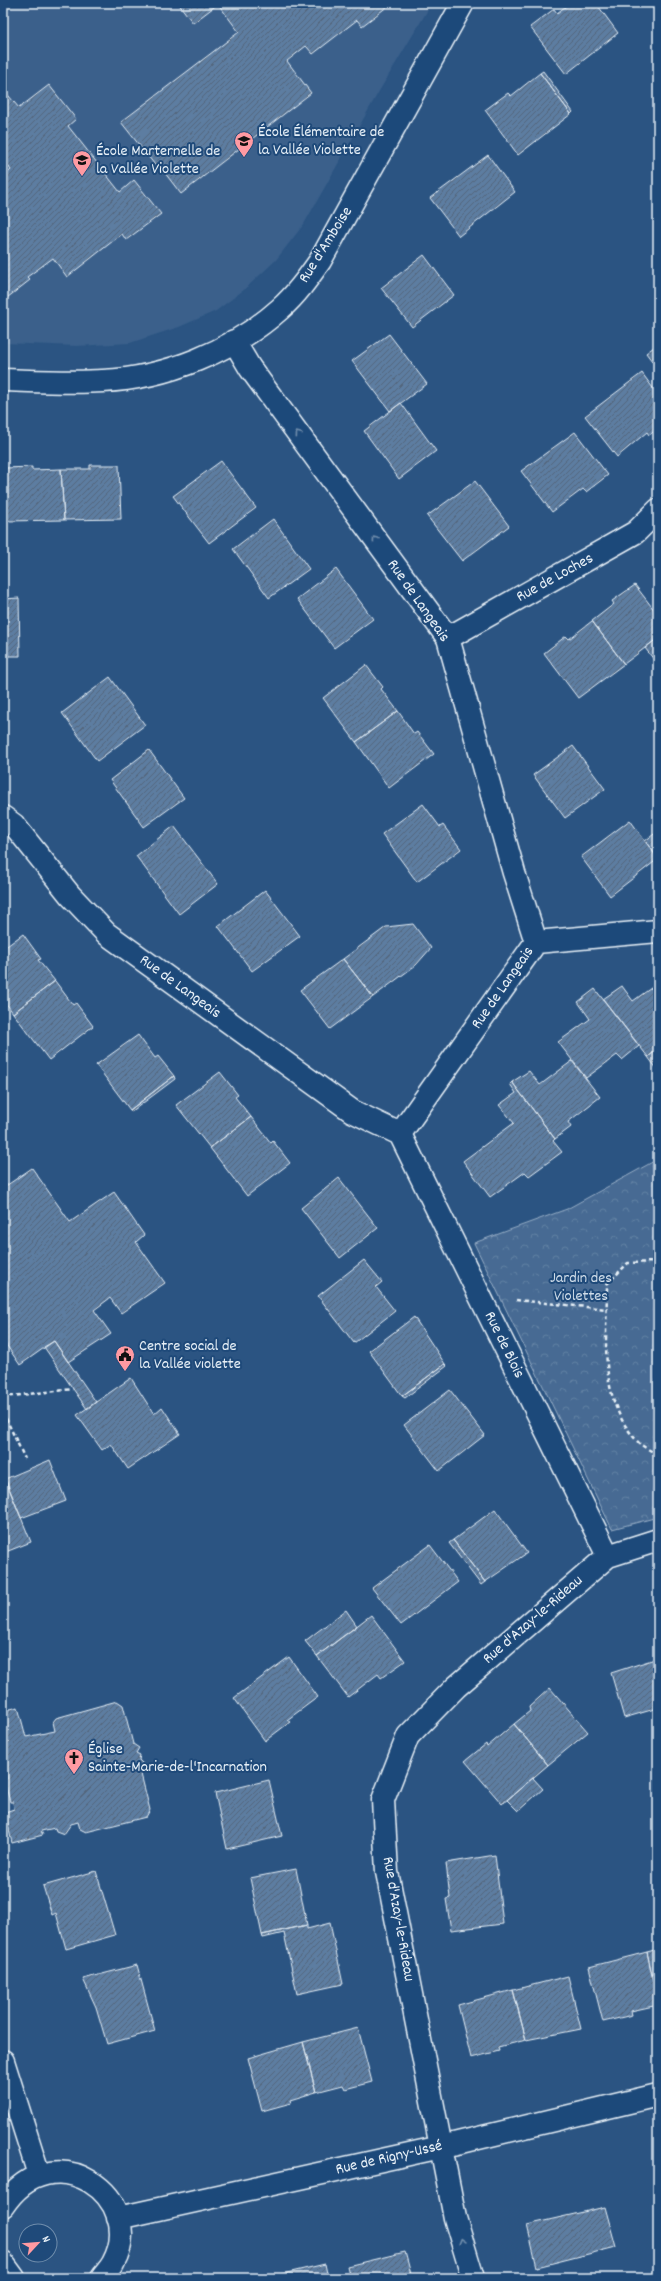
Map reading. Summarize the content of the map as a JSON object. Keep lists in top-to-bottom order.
{
  "streets": {
    "street": [
      "Rue d'Amboise",
      "Rue de Loches",
      "Rue de Langeais",
      "Rue de Blois",
      "Rue d'Azay-le-Rideau",
      "Rue de Rigny-Ussé"
    ]
  },
  "crossings": [
    ["Rue d'Amboise", "Rue de Langeais"],
    ["Rue de Loches", "Rue de Langeais"],
    ["Rue de Langeais", "Rue de Blois"],
    ["Rue de Blois", "Rue d'Azay-le-Rideau"],
    ["Rue d'Azay-le-Rideau", "Rue de Rigny-Ussé"]
  ],
  "parks": ["Jardin des Violettes"],
  "places": {
    "school or university": ["École Élémentaire de la Vallée Violette", "École Marternelle de la Vallée Violette"],
    "public building": ["Centre social de la Vallée violette"],
    "church": ["Église Sainte-Marie-de-l'Incarnation"]
  },
  "north": "top right"
}
